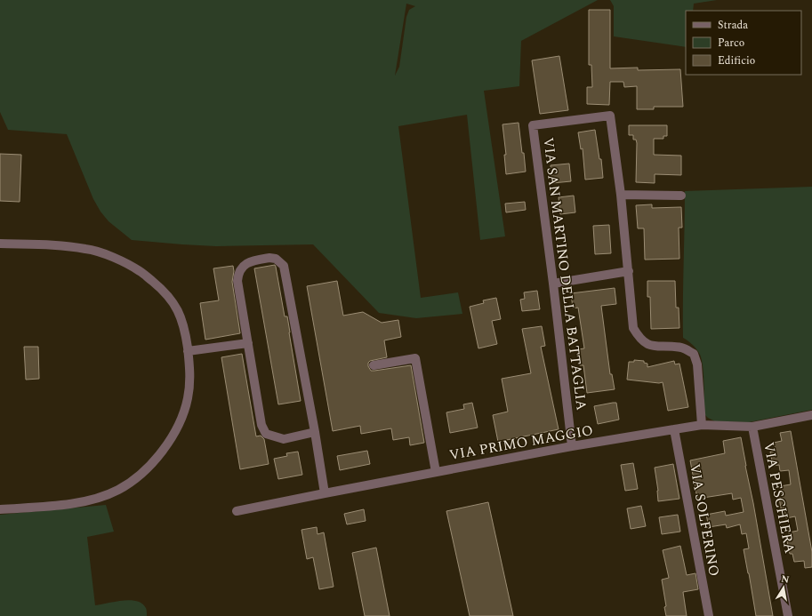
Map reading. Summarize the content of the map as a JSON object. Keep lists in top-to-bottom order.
{
  "streets": {
    "street": [
      "VIA SAN MARTINO DELLA BATTAGLIA",
      "VIA PRIMO MAGGIO",
      "VIA PESCHIERA",
      "VIA SOLFERINO"
    ]
  },
  "crossings": [
    ["VIA SAN MARTINO DELLA BATTAGLIA", "VIA PRIMO MAGGIO"],
    ["VIA PRIMO MAGGIO", "VIA PESCHIERA"],
    ["VIA PRIMO MAGGIO", "VIA SOLFERINO"]
  ],
  "legend": ["Strada", "Parco", "Edificio"],
  "north": "top"
}
